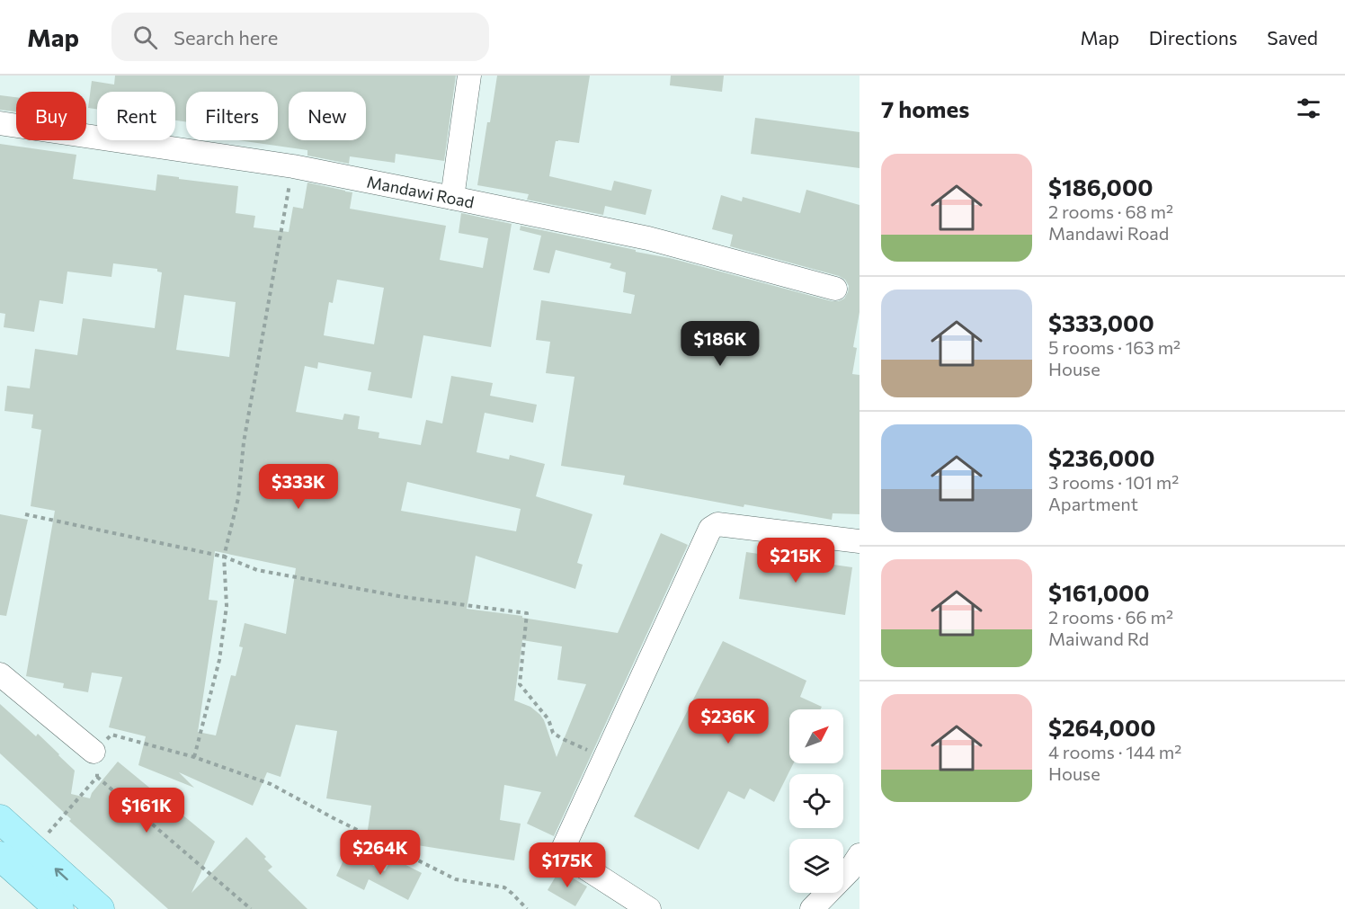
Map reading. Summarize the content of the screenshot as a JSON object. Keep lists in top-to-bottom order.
{
  "streets": {
    "street": ["Mandawi Road"]
  },
  "north": "top right",
  "page": {
    "header": "Map",
    "search": "Search here",
    "nav": ["Map", "Directions", "Saved"],
    "heading": "7 homes",
    "chip": [
      "Buy",
      "Rent",
      "Filters",
      "New"
    ],
    "list": [
      {
        "name": "$186,000",
        "note": "2 rooms · 68 m² · Mandawi Road"
      },
      {
        "name": "$333,000",
        "note": "5 rooms · 163 m² · House"
      },
      {
        "name": "$236,000",
        "note": "3 rooms · 101 m² · Apartment"
      },
      {
        "name": "$161,000",
        "note": "2 rooms · 66 m² · Maiwand Rd"
      },
      {
        "name": "$264,000",
        "note": "4 rooms · 144 m² · House"
      }
    ],
    "price": [
      "$186K",
      "$333K",
      "$215K",
      "$236K",
      "$161K",
      "$264K",
      "$175K"
    ]
  }
}
